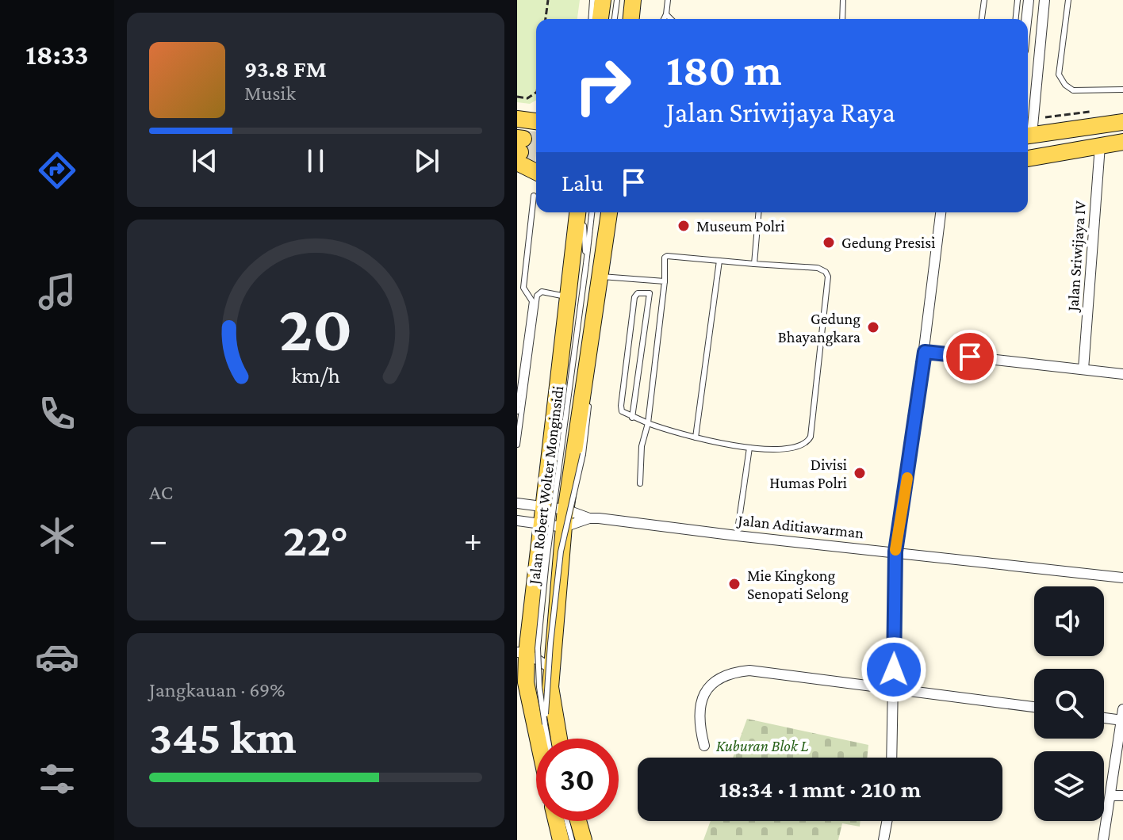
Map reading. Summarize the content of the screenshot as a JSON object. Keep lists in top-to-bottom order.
{
  "streets": {
    "main road": ["Jalan Robert Wolter Monginsidi"],
    "street": ["Jalan Sriwijaya IV", "Jalan Aditiawarman"]
  },
  "crossings": [
    ["Jalan Robert Wolter Monginsidi", "Jalan Aditiawarman"]
  ],
  "parks": ["Kuburan Blok L"],
  "places": [
    "Museum Polri",
    "Gedung Presisi",
    "Gedung Bhayangkara",
    "Divisi Humas Polri",
    "Mie Kingkong Senopati Selong"
  ],
  "page": {
    "tabs": "18:33",
    "turn": ["180 m", "Jalan Sriwijaya Raya"],
    "song": ["93.8 FM", "Musik"],
    "then": "Lalu",
    "tile": [
      "AC",
      ["Jangkauan · 69%", "345 km"]
    ],
    "heat": ["−", "22°", "+"],
    "limit": "30",
    "trip": "18:34 · 1 mnt · 210 m",
    "gauge": ["20", "km/h"]
  }
}
